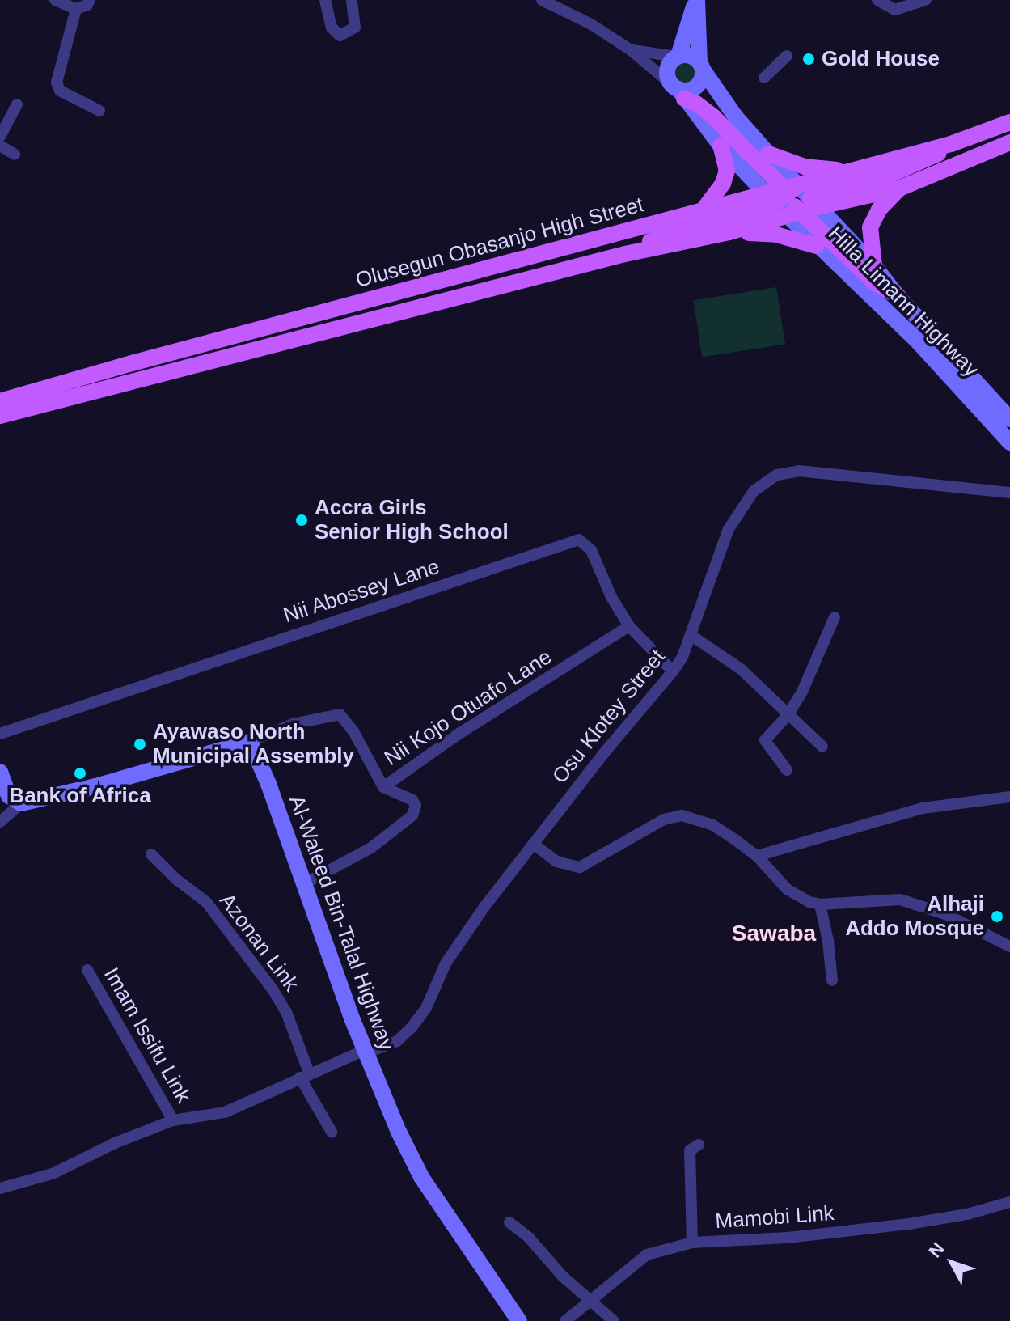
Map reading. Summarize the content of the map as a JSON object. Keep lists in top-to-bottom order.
{
  "streets": {
    "main road": ["Olusegun Obasanjo High Street"],
    "street": [
      "Hilla Limann Highway",
      "Nii Abossey Lane",
      "Nii Kojo Otuafo Lane",
      "Osu Klotey Street",
      "Al-Waleed Bin-Talal Highway",
      "Azonan Link",
      "Imam Issifu Link",
      "Mamobi Link"
    ]
  },
  "crossings": [
    ["Olusegun Obasanjo High Street", "Hilla Limann Highway"],
    ["Nii Abossey Lane", "Nii Kojo Otuafo Lane"],
    ["Nii Abossey Lane", "Osu Klotey Street"],
    ["Nii Kojo Otuafo Lane", "Al-Waleed Bin-Talal Highway"],
    ["Osu Klotey Street", "Al-Waleed Bin-Talal Highway"],
    ["Osu Klotey Street", "Azonan Link"],
    ["Osu Klotey Street", "Imam Issifu Link"]
  ],
  "districts": ["Sawaba"],
  "places": [
    "Gold House",
    "Accra Girls Senior High School",
    "Ayawaso North Municipal Assembly",
    "Bank of Africa",
    "Alhaji Addo Mosque"
  ],
  "north": "top left"
}
